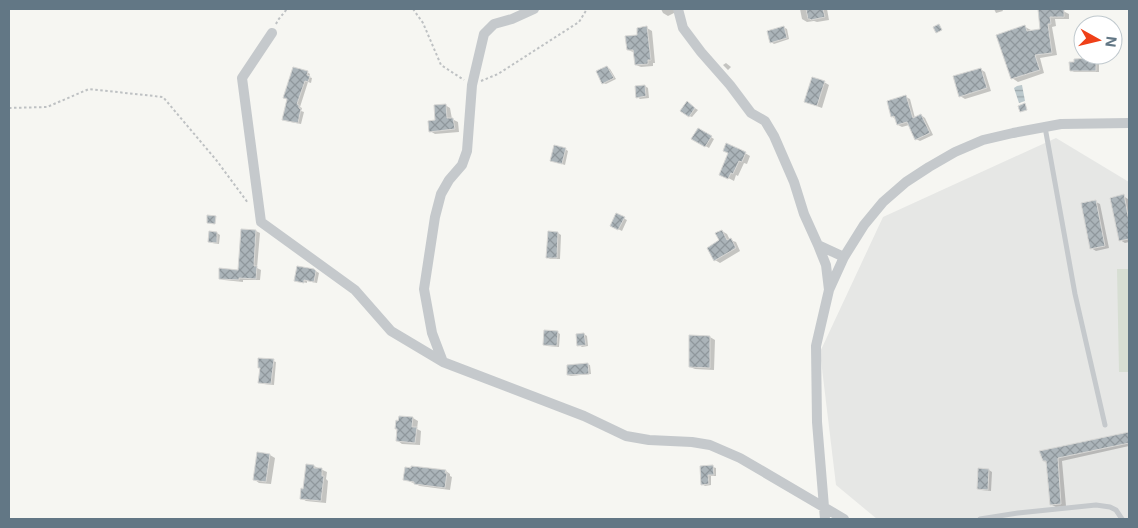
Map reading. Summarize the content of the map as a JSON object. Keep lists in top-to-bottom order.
{
  "north": "right"
}
